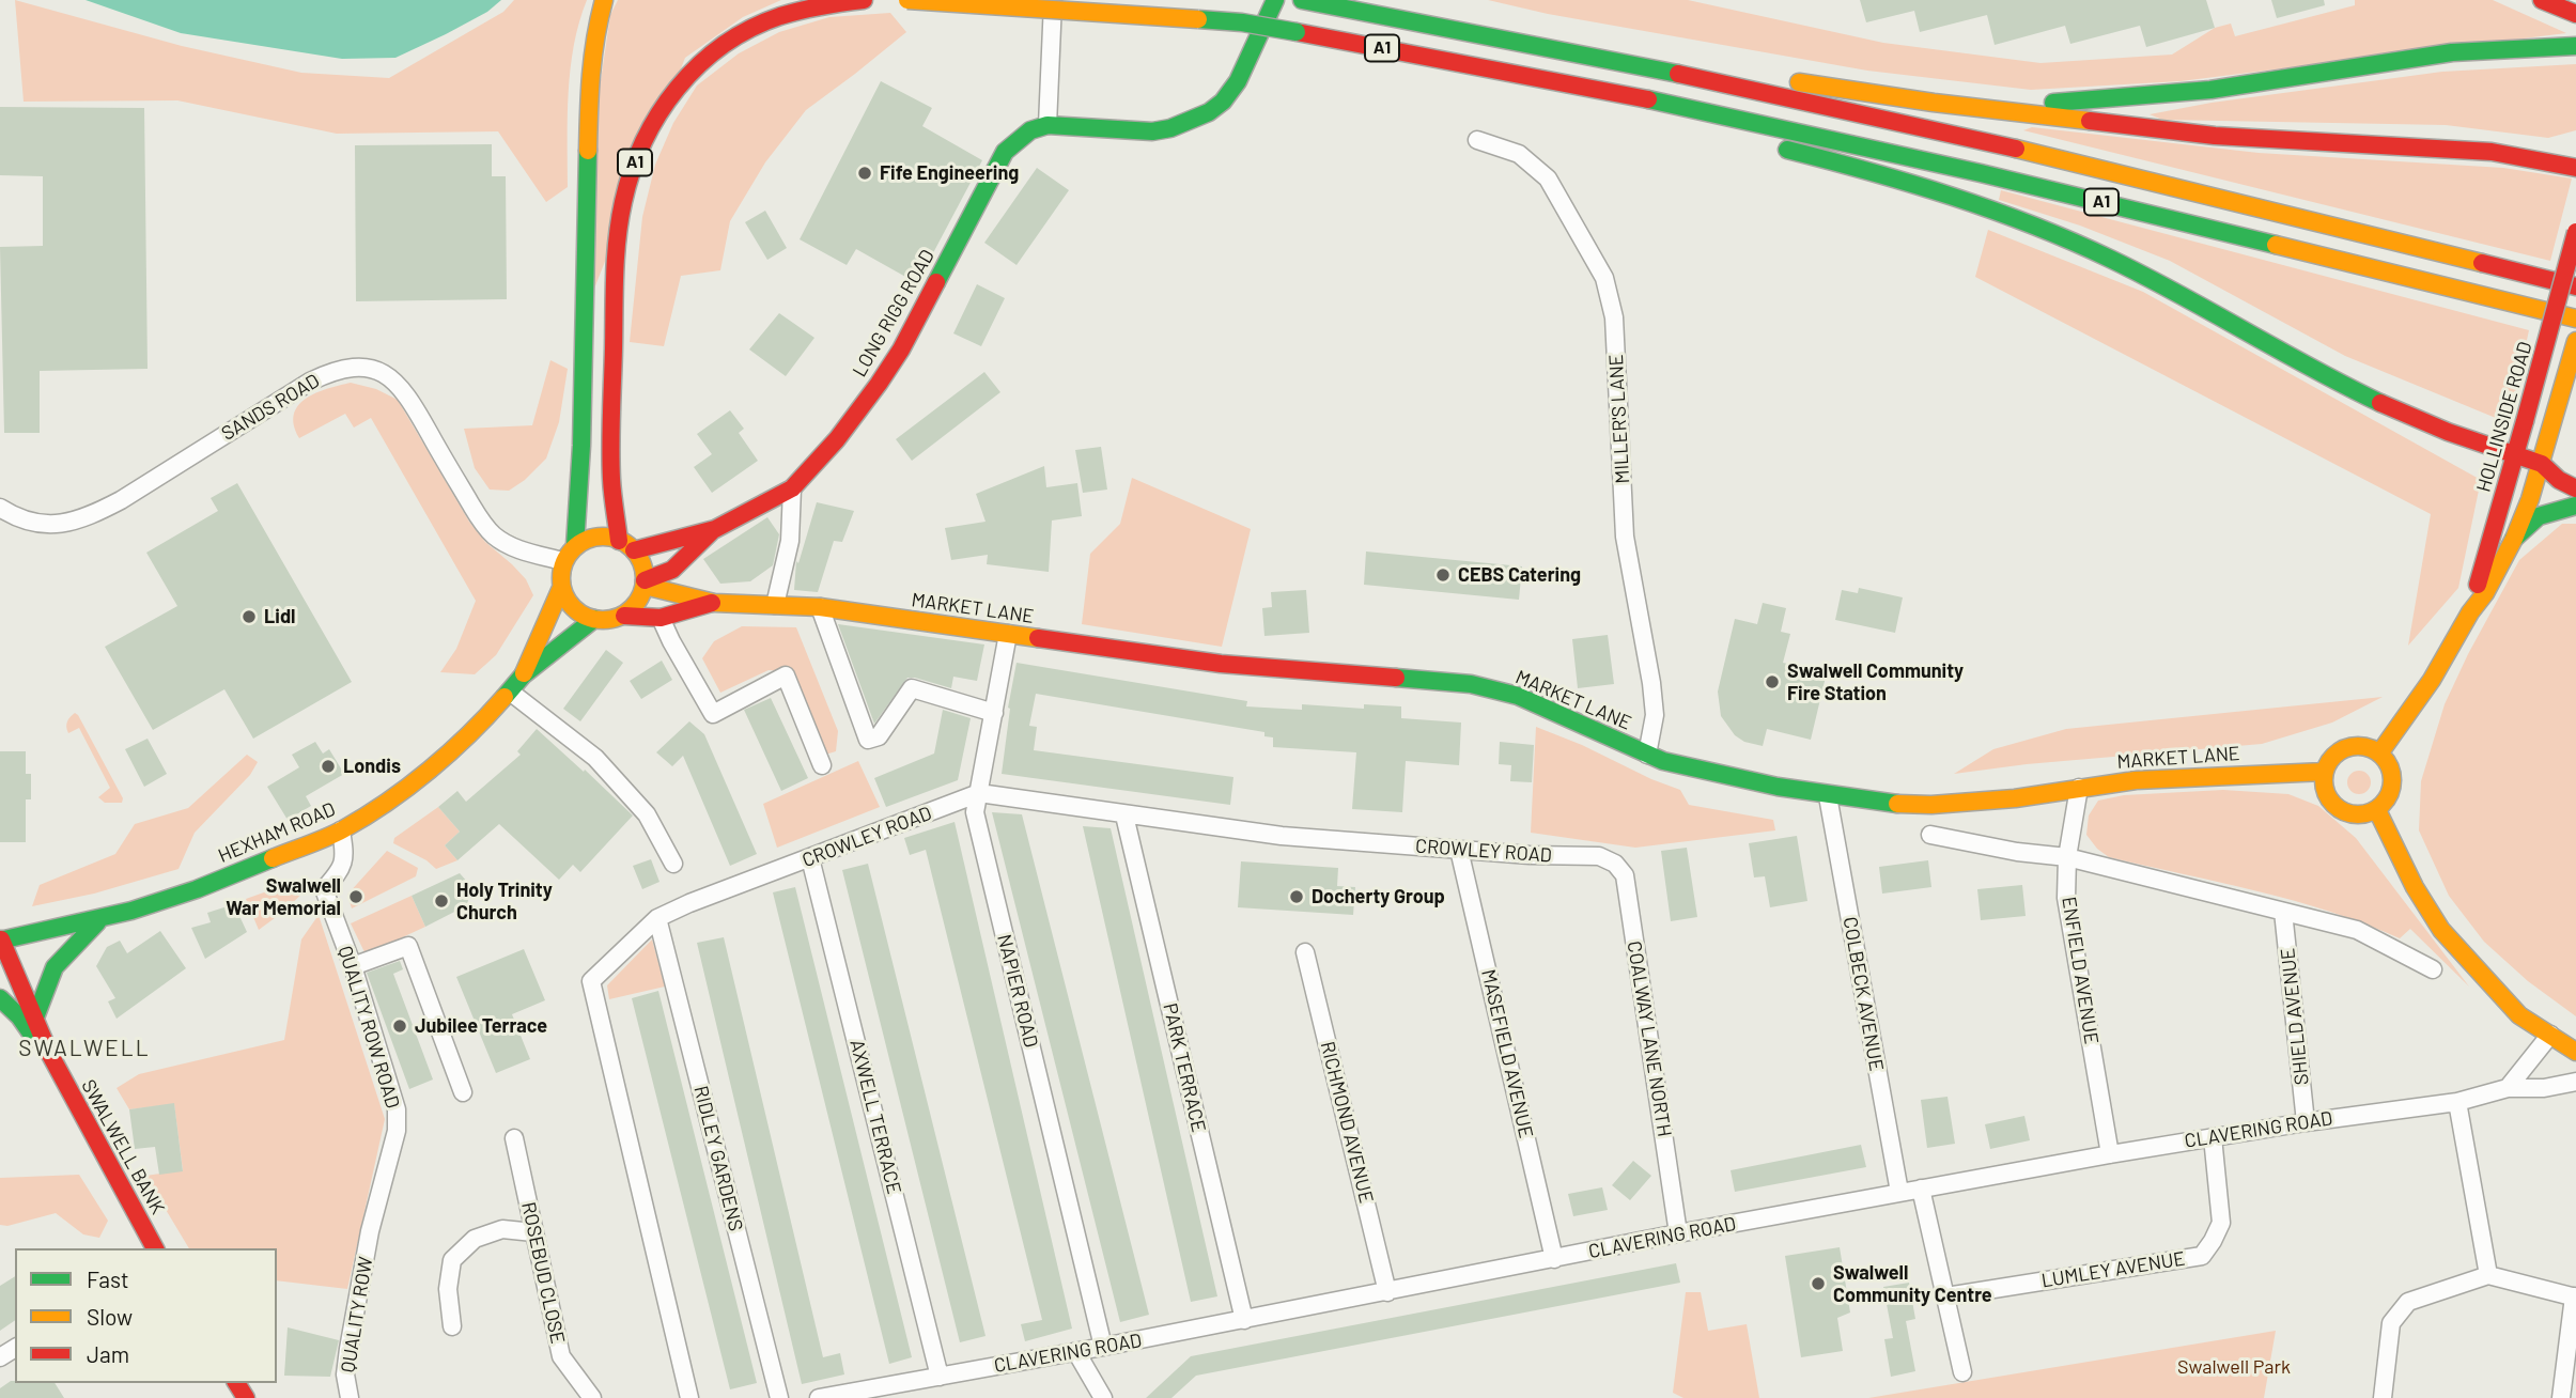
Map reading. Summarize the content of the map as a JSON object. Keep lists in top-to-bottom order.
{
  "streets": {
    "main road": [
      "A1",
      "LONG RIGG ROAD",
      "HOLLINSIDE ROAD",
      "MARKET LANE",
      "HEXHAM ROAD",
      "SWALWELL BANK"
    ],
    "street": [
      "SANDS ROAD",
      "MILLER'S LANE",
      "CROWLEY ROAD",
      "ENFIELD AVENUE",
      "NAPIER ROAD",
      "COLBECK AVENUE",
      "SHIELD AVENUE",
      "QUALITY ROW ROAD",
      "COALWAY LANE NORTH",
      "MASEFIELD AVENUE",
      "PARK TERRACE",
      "AXWELL TERRACE",
      "RICHMOND AVENUE",
      "CLAVERING ROAD",
      "RIDLEY GARDENS",
      "LUMLEY AVENUE",
      "ROSEBUD CLOSE",
      "QUALITY ROW"
    ]
  },
  "crossings": [
    ["A1", "SANDS ROAD"],
    ["A1", "MARKET LANE"],
    ["A1", "HEXHAM ROAD"],
    ["SANDS ROAD", "MARKET LANE"],
    ["SANDS ROAD", "HEXHAM ROAD"],
    ["HOLLINSIDE ROAD", "MARKET LANE"],
    ["MILLER'S LANE", "MARKET LANE"],
    ["MARKET LANE", "HEXHAM ROAD"],
    ["MARKET LANE", "ENFIELD AVENUE"],
    ["MARKET LANE", "NAPIER ROAD"],
    ["MARKET LANE", "COLBECK AVENUE"],
    ["HEXHAM ROAD", "QUALITY ROW ROAD"],
    ["HEXHAM ROAD", "SWALWELL BANK"],
    ["CROWLEY ROAD", "NAPIER ROAD"],
    ["CROWLEY ROAD", "COALWAY LANE NORTH"],
    ["CROWLEY ROAD", "MASEFIELD AVENUE"],
    ["CROWLEY ROAD", "PARK TERRACE"],
    ["CROWLEY ROAD", "AXWELL TERRACE"],
    ["CROWLEY ROAD", "RIDLEY GARDENS"],
    ["ENFIELD AVENUE", "CLAVERING ROAD"],
    ["NAPIER ROAD", "CLAVERING ROAD"],
    ["COLBECK AVENUE", "CLAVERING ROAD"],
    ["SHIELD AVENUE", "CLAVERING ROAD"],
    ["QUALITY ROW ROAD", "QUALITY ROW"],
    ["COALWAY LANE NORTH", "CLAVERING ROAD"],
    ["MASEFIELD AVENUE", "CLAVERING ROAD"],
    ["PARK TERRACE", "CLAVERING ROAD"],
    ["AXWELL TERRACE", "CLAVERING ROAD"],
    ["RICHMOND AVENUE", "CLAVERING ROAD"],
    ["CLAVERING ROAD", "LUMLEY AVENUE"]
  ],
  "districts": ["SWALWELL"],
  "parks": ["Swalwell Park"],
  "places": [
    "Fife Engineering",
    "CEBS Catering",
    "Lidl",
    "Swalwell Community Fire Station",
    "Londis",
    "Swalwell War Memorial",
    "Docherty Group",
    "Holy Trinity Church",
    "Jubilee Terrace",
    "Swalwell Community Centre"
  ],
  "legend": ["Fast", "Slow", "Jam"]
}
